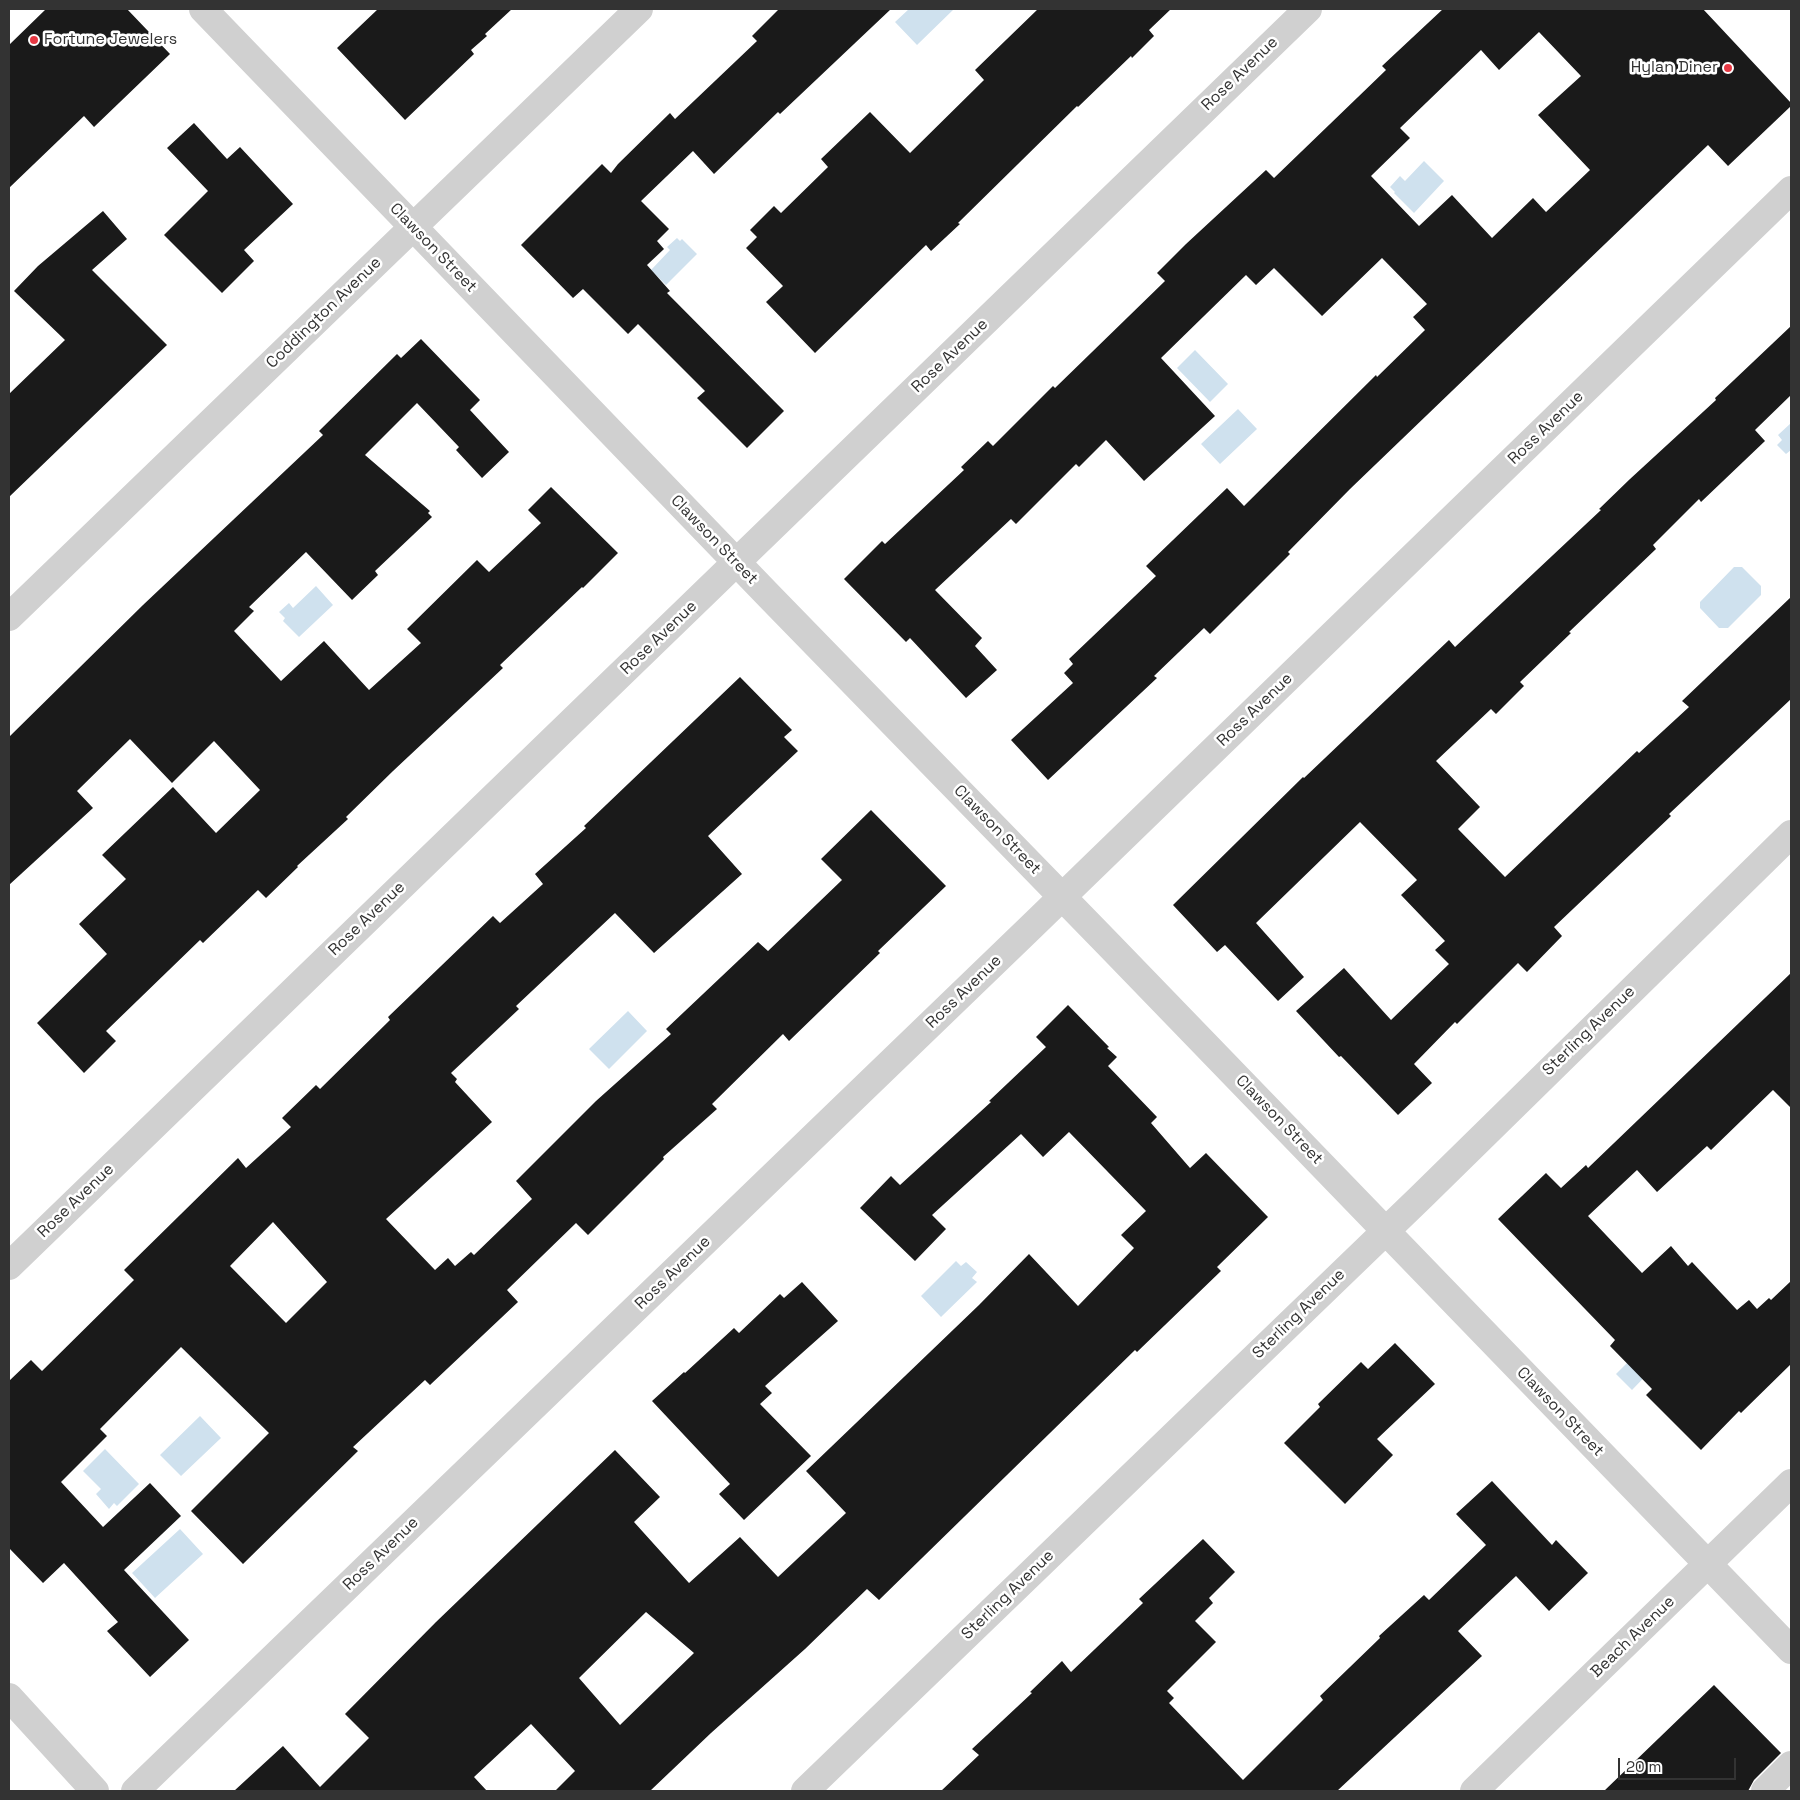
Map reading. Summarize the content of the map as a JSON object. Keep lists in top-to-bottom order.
{
  "streets": {
    "street": [
      "Rose Avenue",
      "Clawson Street",
      "Coddington Avenue",
      "Ross Avenue",
      "Sterling Avenue",
      "Beach Avenue"
    ]
  },
  "crossings": [
    ["Rose Avenue", "Clawson Street"],
    ["Clawson Street", "Coddington Avenue"],
    ["Clawson Street", "Ross Avenue"],
    ["Clawson Street", "Sterling Avenue"],
    ["Clawson Street", "Beach Avenue"]
  ],
  "places": ["Fortune Jewelers", "Hylan Diner"],
  "scale_bar": "20 m"
}
